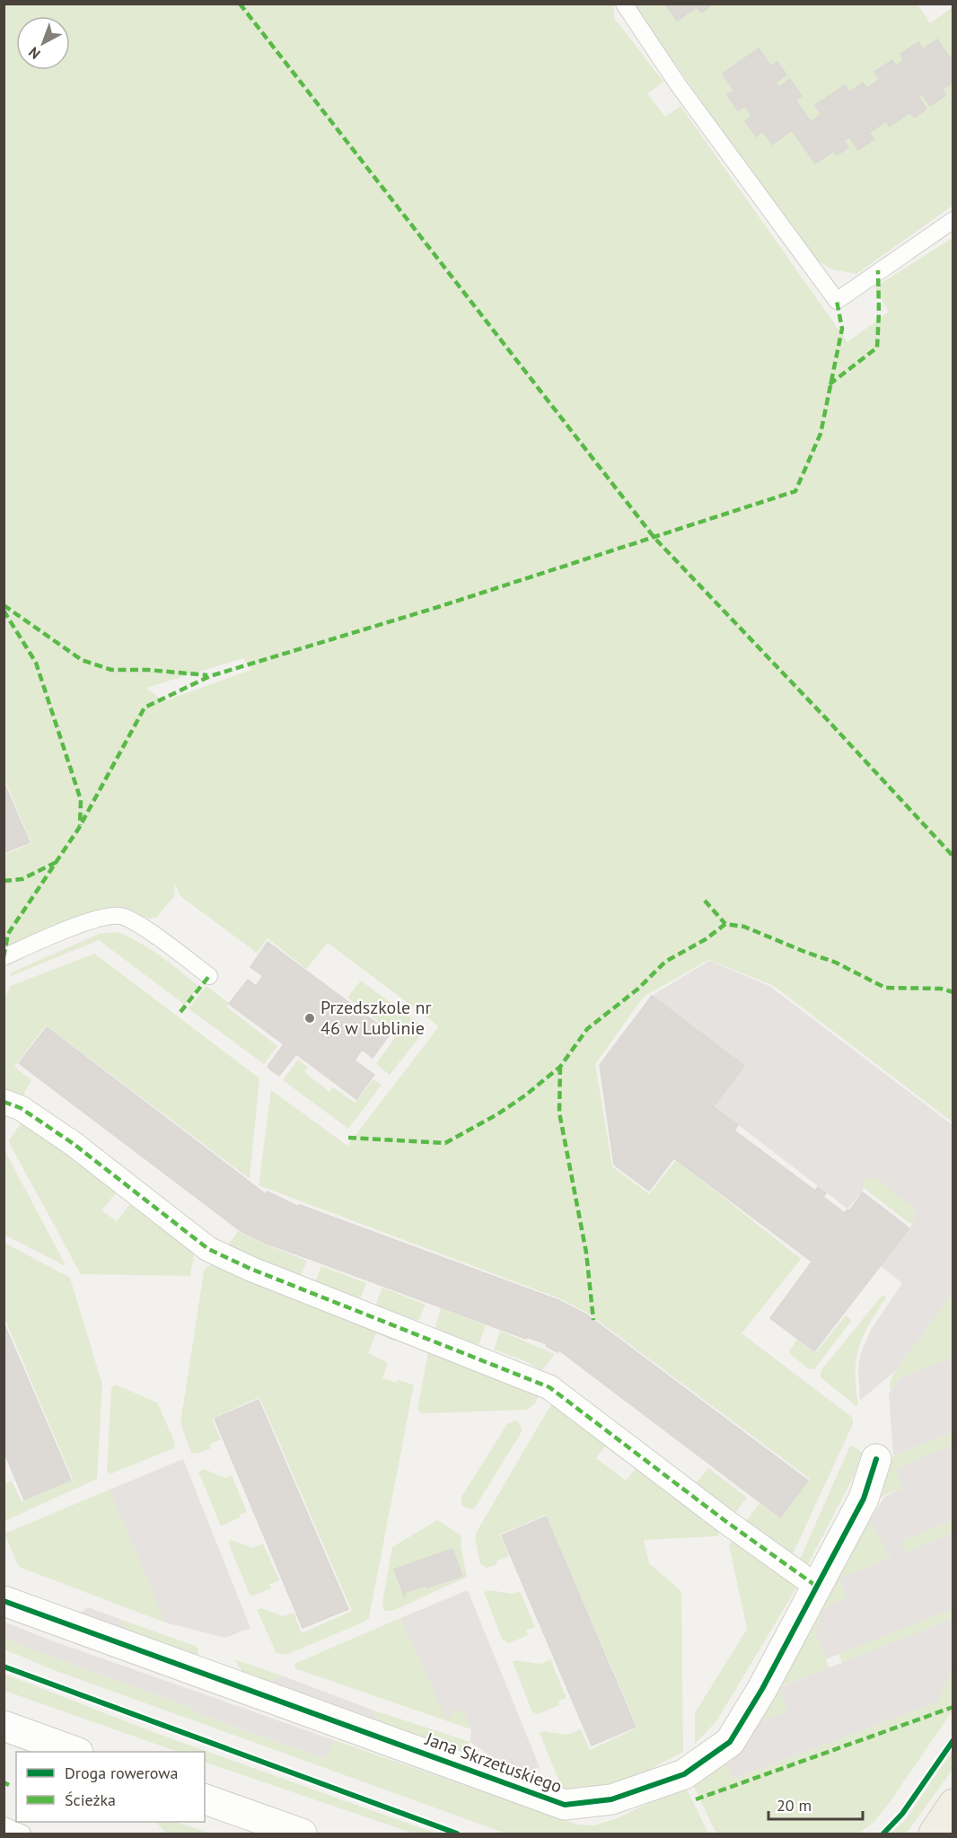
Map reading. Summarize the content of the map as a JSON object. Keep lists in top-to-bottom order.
{
  "streets": {
    "street": ["Jana Skrzetuskiego"]
  },
  "places": ["Przedszkole nr 46 w Lublinie"],
  "legend": ["Droga rowerowa", "Ścieżka"],
  "scale_bar": "20 m",
  "north": "bottom left"
}
